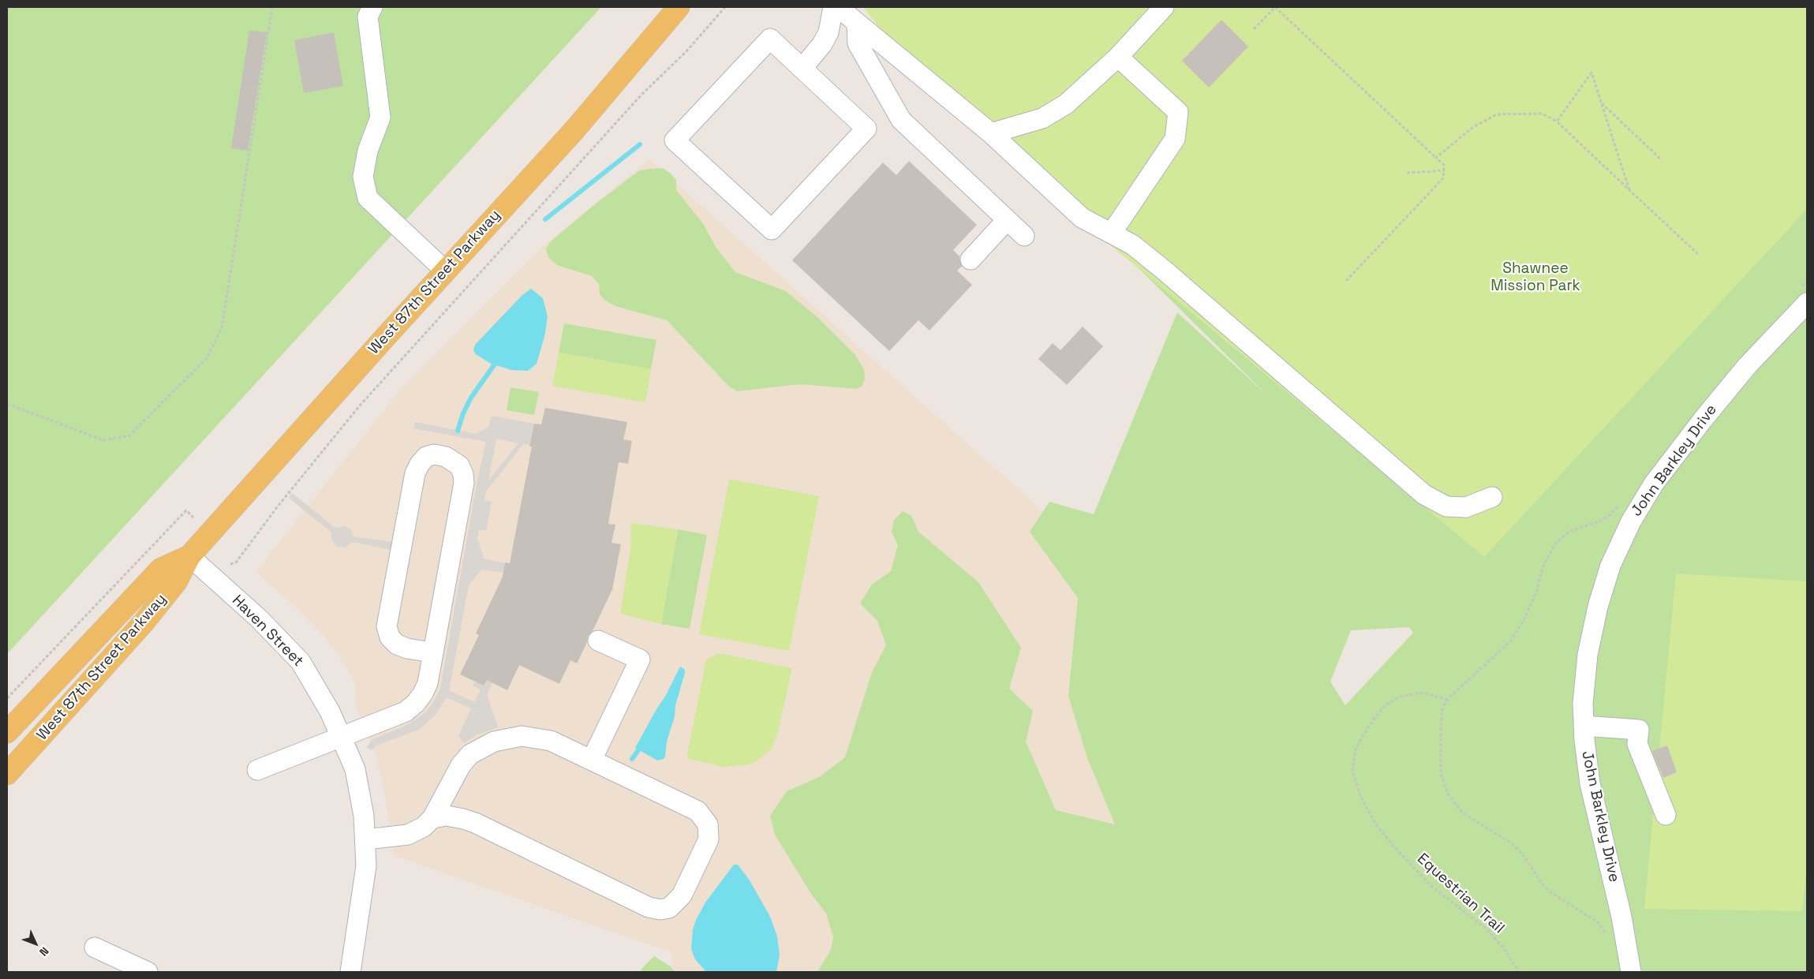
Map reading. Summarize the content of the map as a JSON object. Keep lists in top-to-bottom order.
{
  "streets": {
    "main road": ["West 87th Street Parkway"],
    "street": ["John Barkley Drive", "Haven Street"],
    "path": ["Equestrian Trail"]
  },
  "crossings": [
    ["West 87th Street Parkway", "Haven Street"]
  ],
  "parks": ["Shawnee Mission Park"],
  "north": "bottom right"
}
